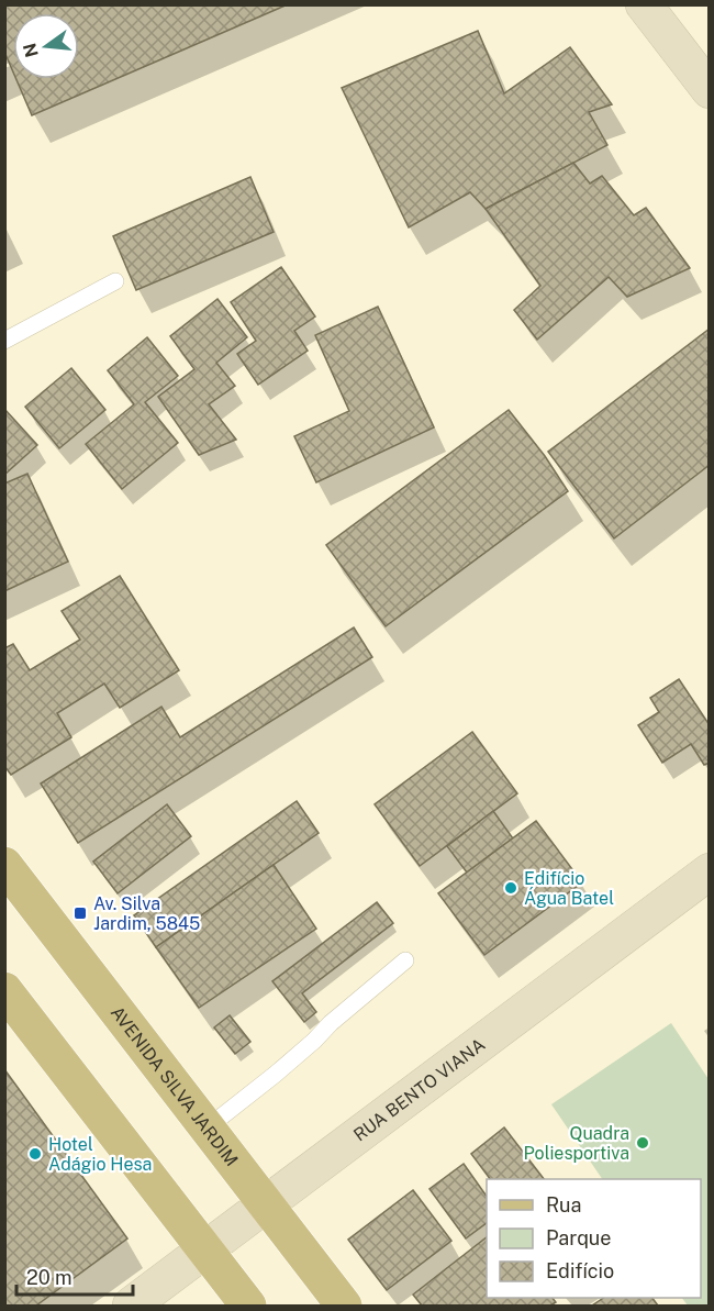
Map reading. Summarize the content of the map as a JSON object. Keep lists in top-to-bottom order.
{
  "streets": {
    "main road": ["AVENIDA SILVA JARDIM", "RUA BENTO VIANA"]
  },
  "crossings": [
    ["AVENIDA SILVA JARDIM", "RUA BENTO VIANA"]
  ],
  "places": {
    "other": ["Edifício Água Batel", "Quadra Poliesportiva", "Hotel Adágio Hesa"],
    "transit": ["Av. Silva Jardim, 5845"]
  },
  "legend": ["Rua", "Parque", "Edifício"],
  "scale_bar": "20 m",
  "north": "left"
}
